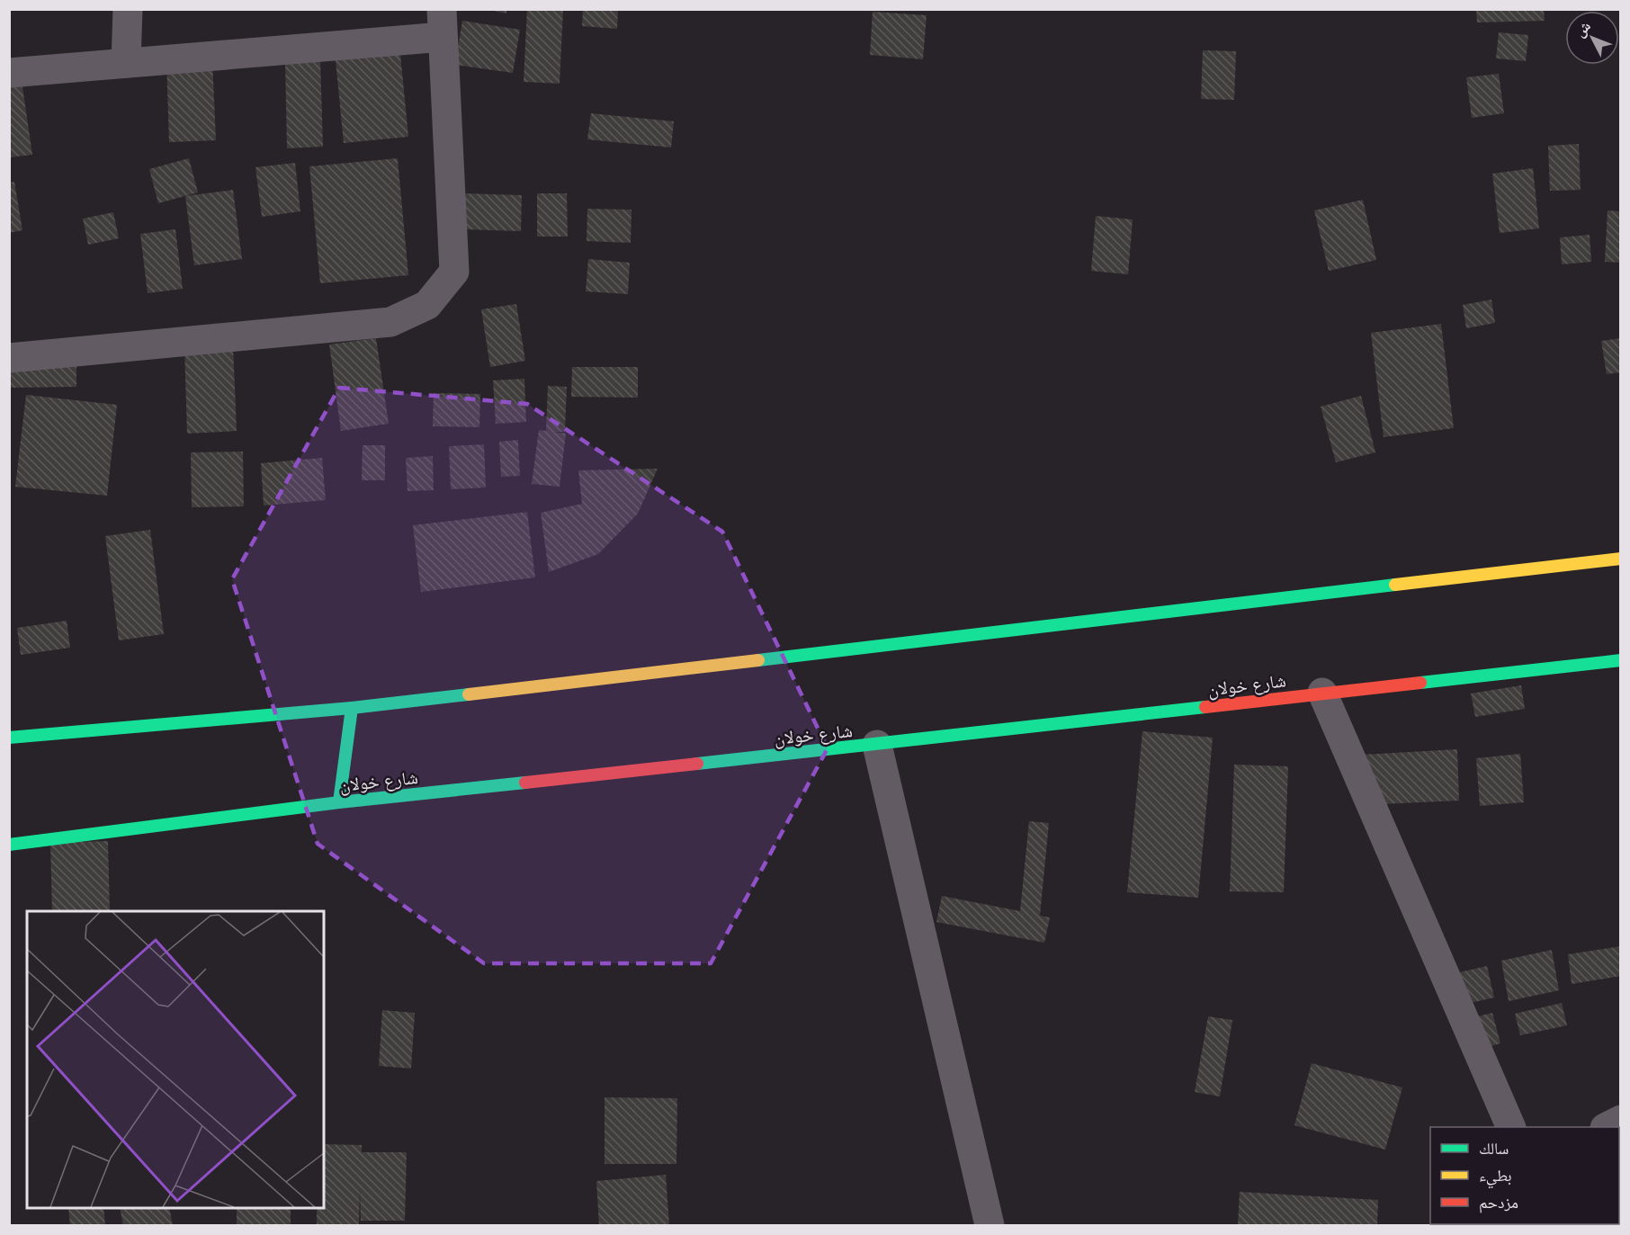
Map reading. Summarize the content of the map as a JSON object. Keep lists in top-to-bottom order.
{
  "streets": {
    "main road": ["شارع خولان"]
  },
  "legend": ["سالك", "بطيء", "مزدحم"],
  "north": "top left"
}
